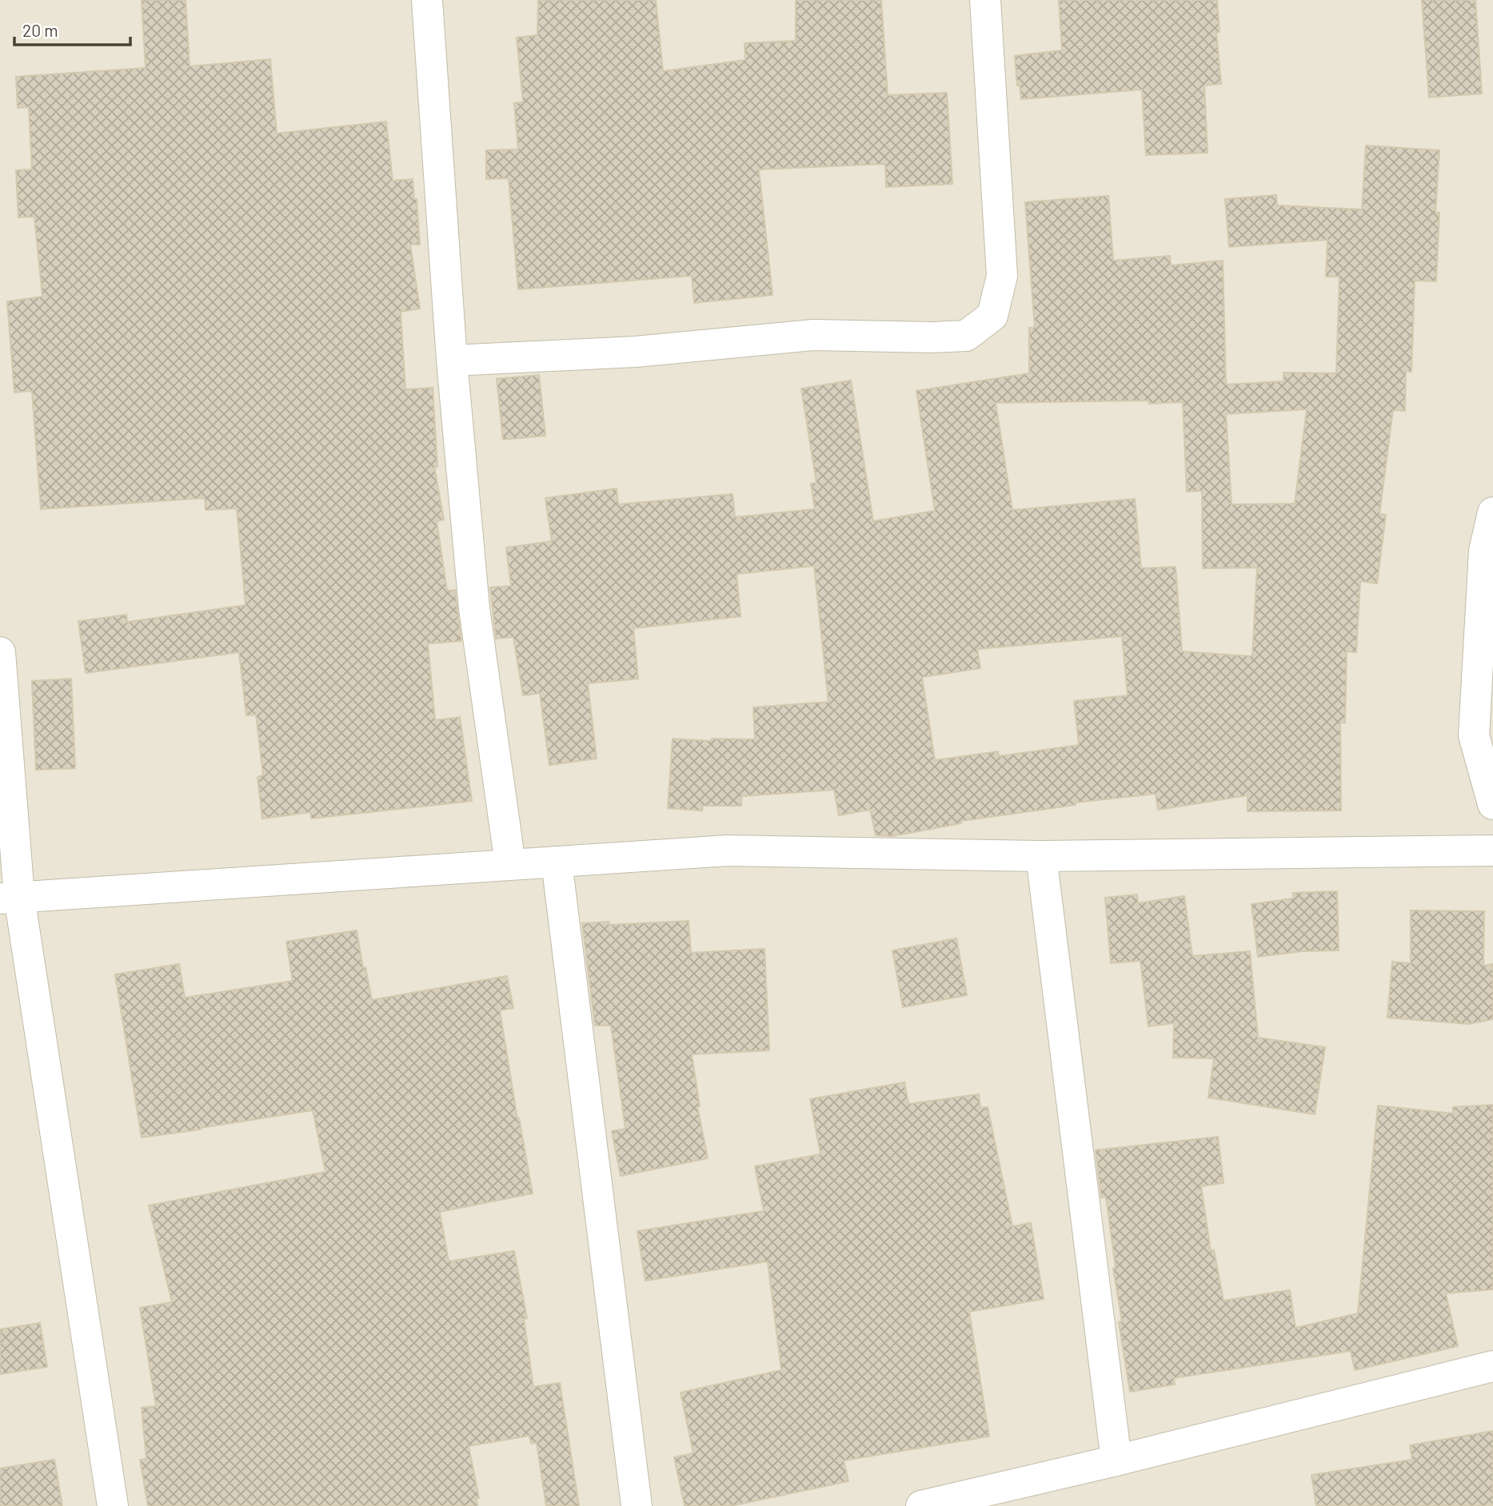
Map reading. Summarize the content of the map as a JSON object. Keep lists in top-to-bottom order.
{
  "scale_bar": "20 m"
}
